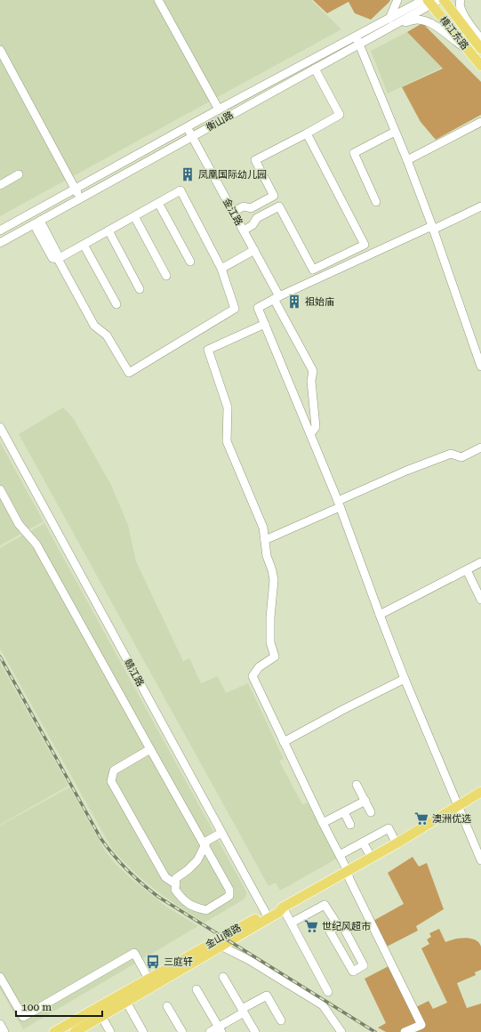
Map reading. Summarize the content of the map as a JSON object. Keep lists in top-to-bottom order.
{
  "streets": {
    "main road": ["樟江东路", "金山南路"],
    "street": ["衡山路", "金江路", "赣江路"]
  },
  "crossings": [
    ["樟江东路", "衡山路"],
    ["衡山路", "金江路"],
    ["赣江路", "金山南路"]
  ],
  "places": {
    "building": ["凤凰国际幼儿园", "祖始庙"],
    "supermarket": ["澳洲优选", "世纪风超市"],
    "bus stop": ["三庭轩"]
  },
  "scale_bar": "100 m"
}
